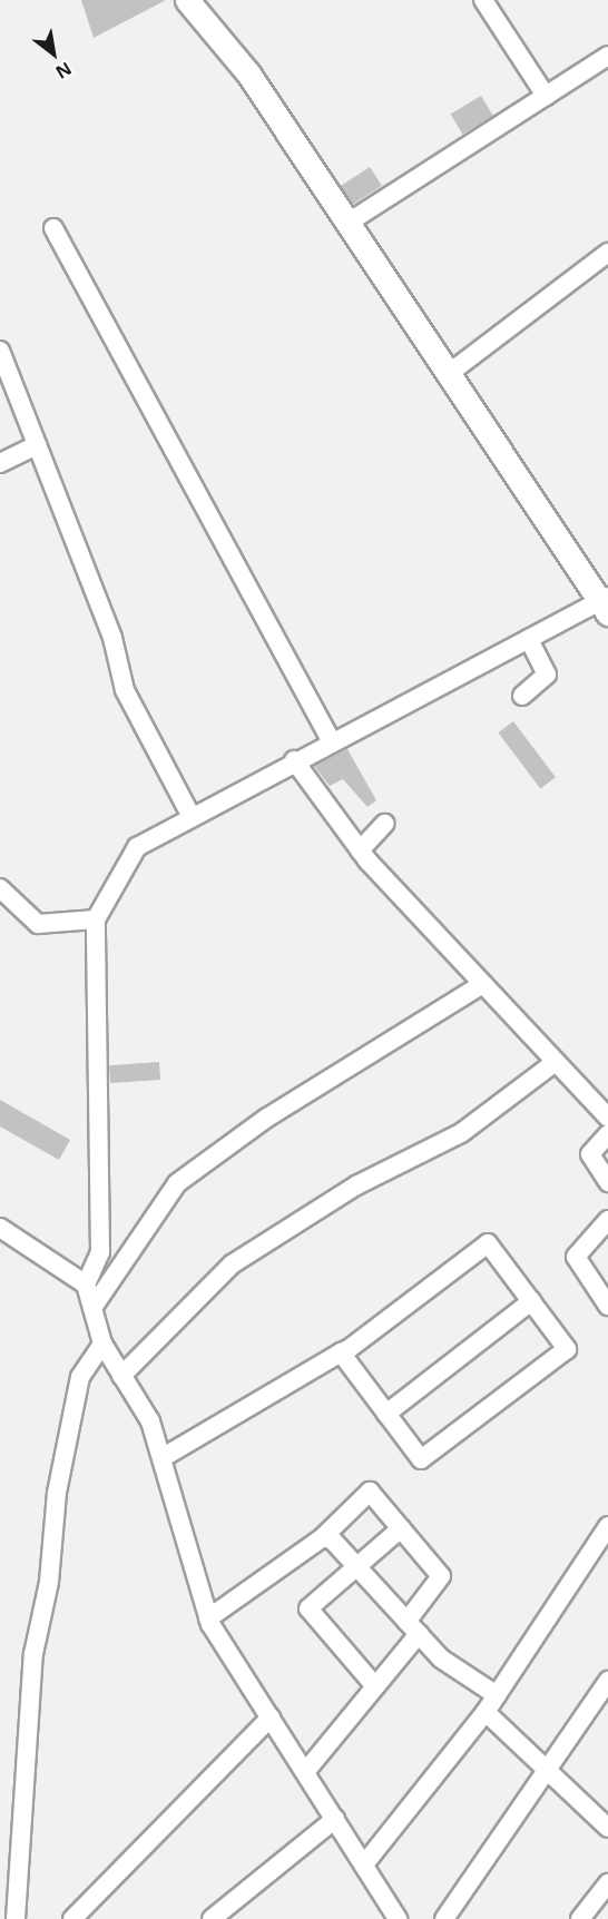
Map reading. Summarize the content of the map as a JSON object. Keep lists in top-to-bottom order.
{
  "north": "bottom right"
}
